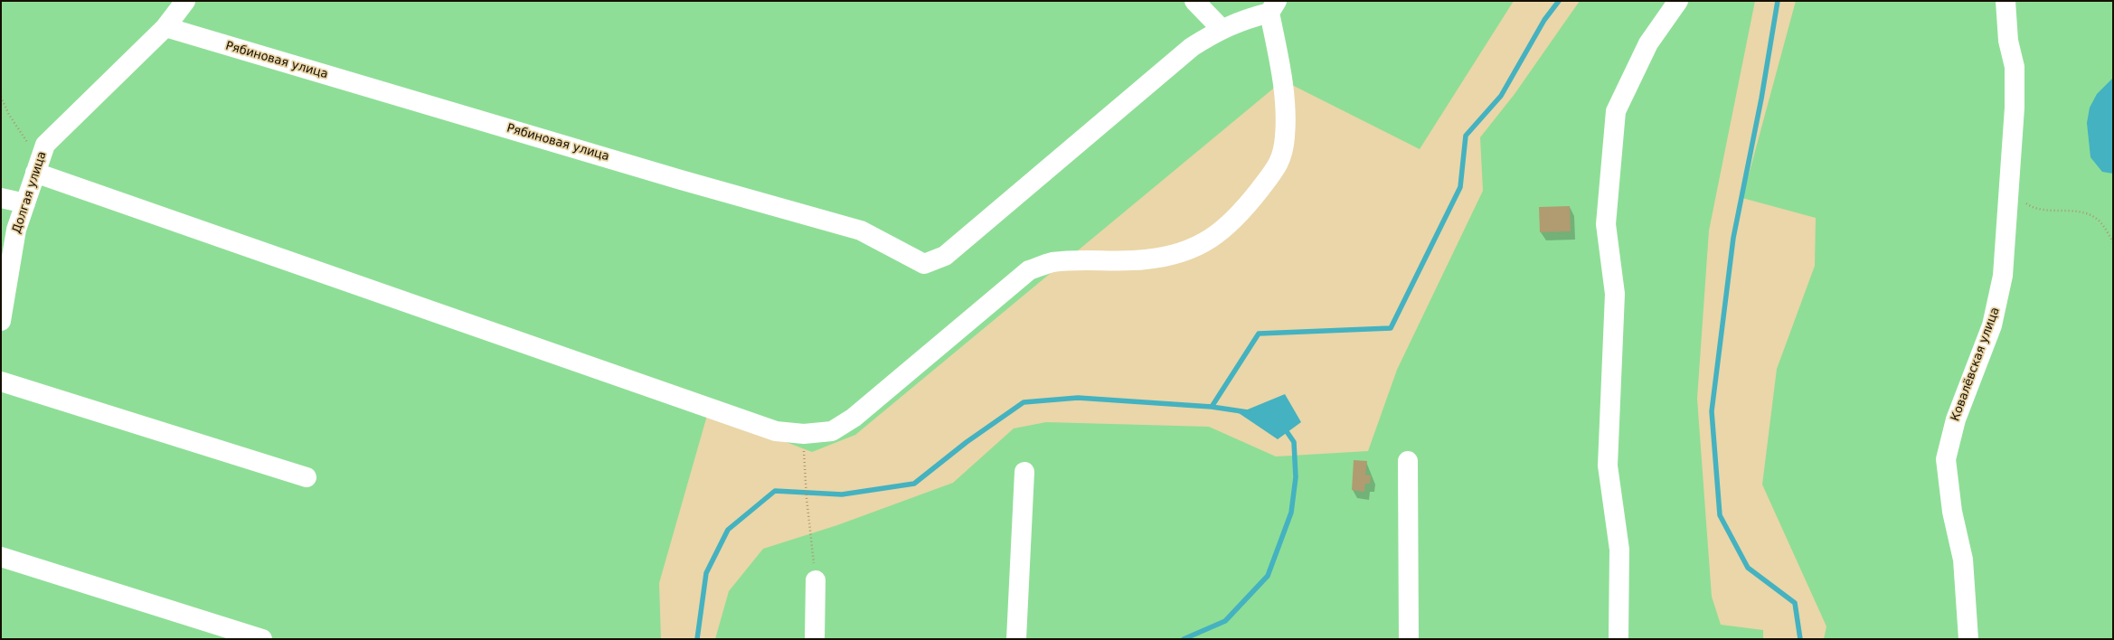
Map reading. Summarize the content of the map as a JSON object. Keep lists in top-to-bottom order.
{
  "streets": {
    "street": ["Рябиновая улица", "Долгая улица", "Ковалёвская улица"]
  },
  "crossings": [
    ["Рябиновая улица", "Долгая улица"]
  ]
}
